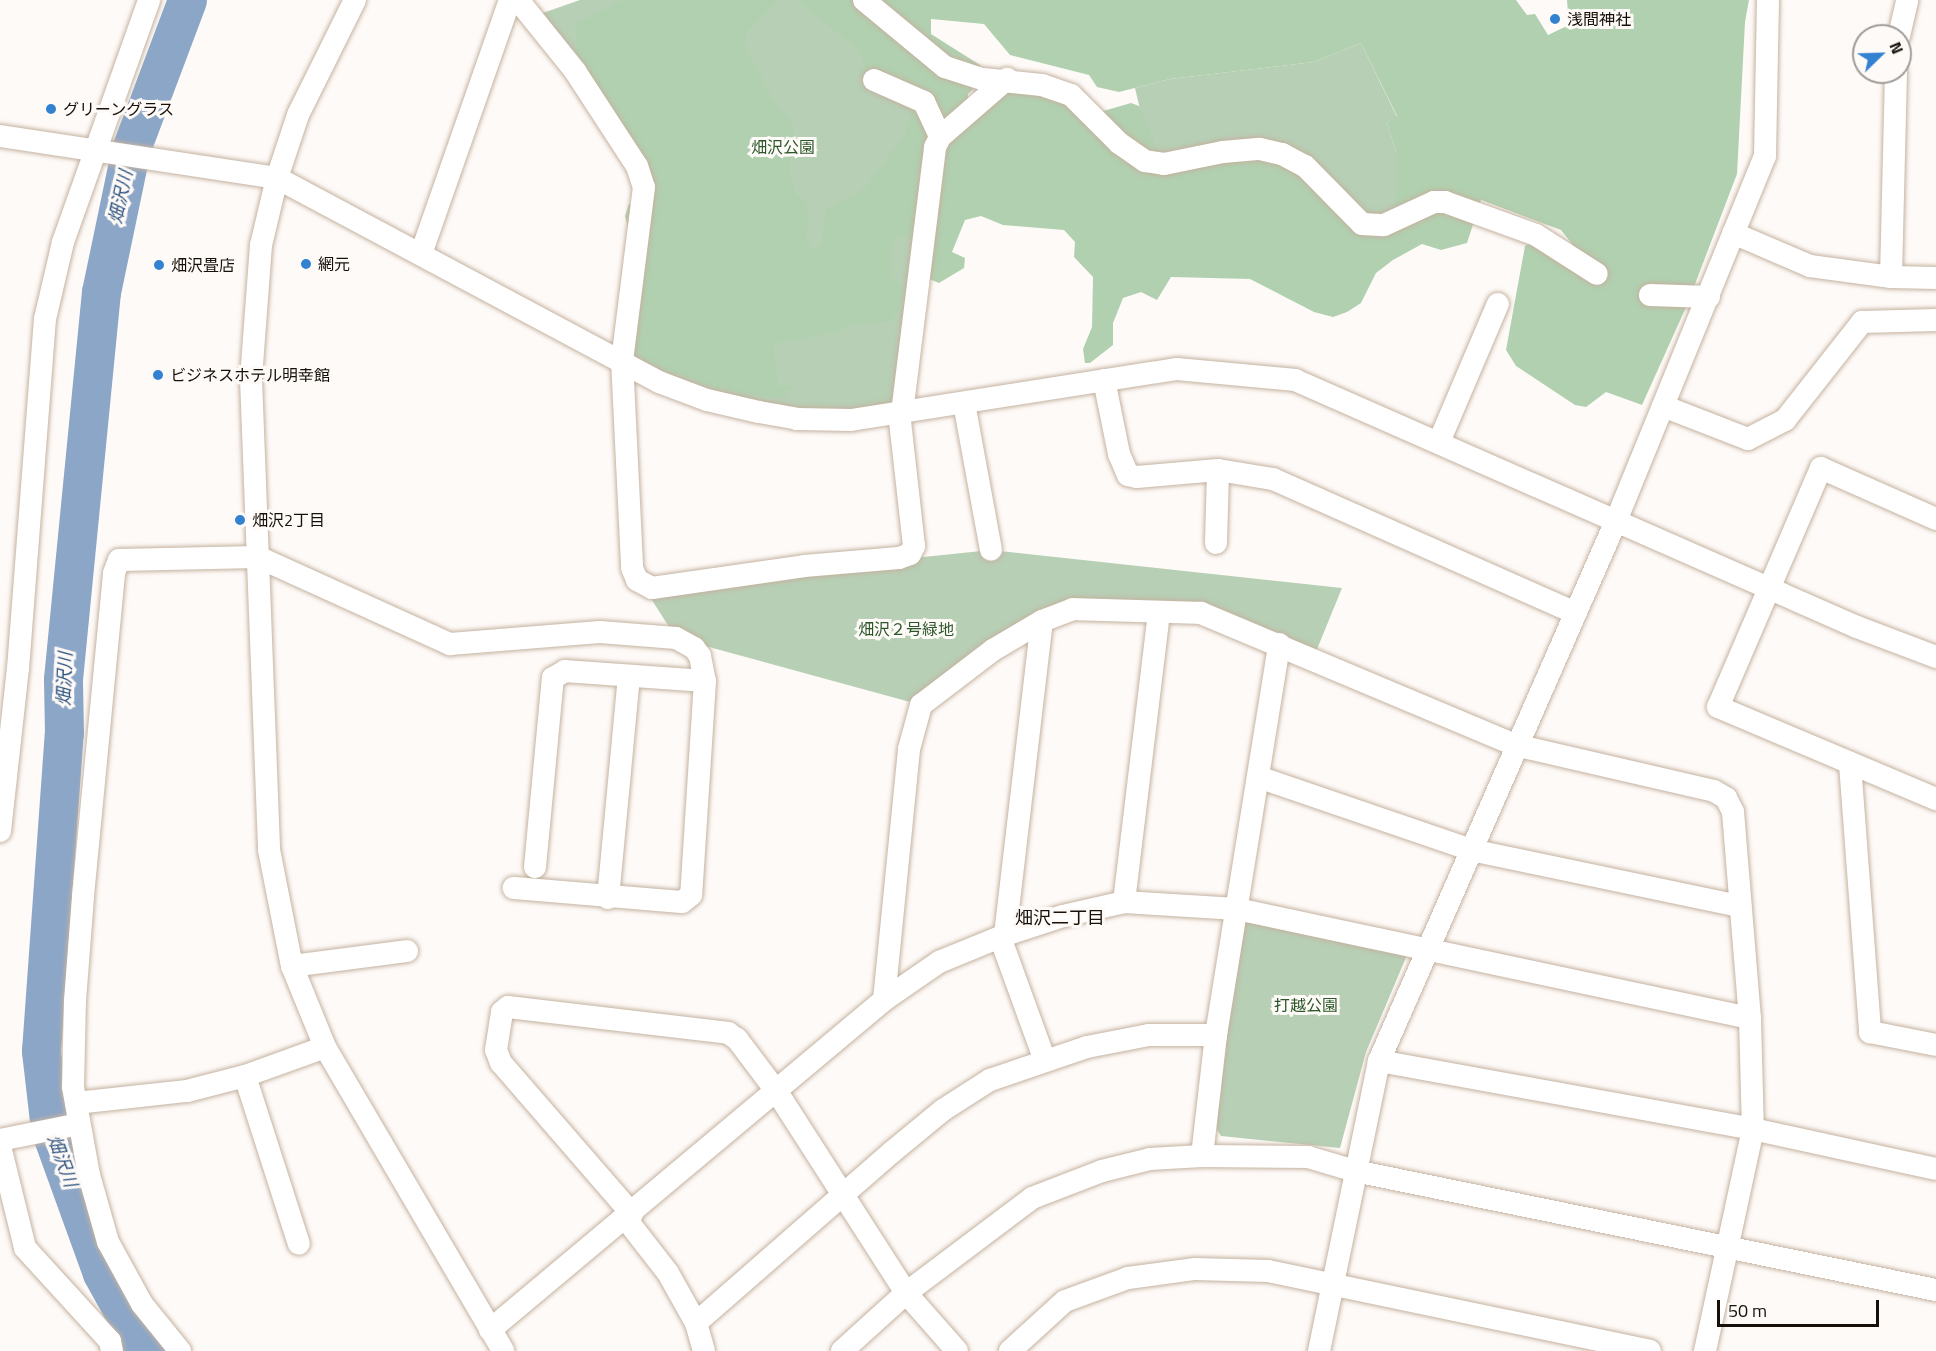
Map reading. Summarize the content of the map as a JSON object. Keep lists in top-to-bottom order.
{
  "districts": ["畑沢二丁目"],
  "water": ["畑沢川"],
  "parks": ["畑沢公園", "畑沢２号緑地", "打越公園"],
  "places": [
    "浅間神社",
    "グリーングラス",
    "網元",
    "畑沢畳店",
    "ビジネスホテル明幸館",
    "畑沢2丁目"
  ],
  "scale_bar": "50 m",
  "north": "top right"
}
